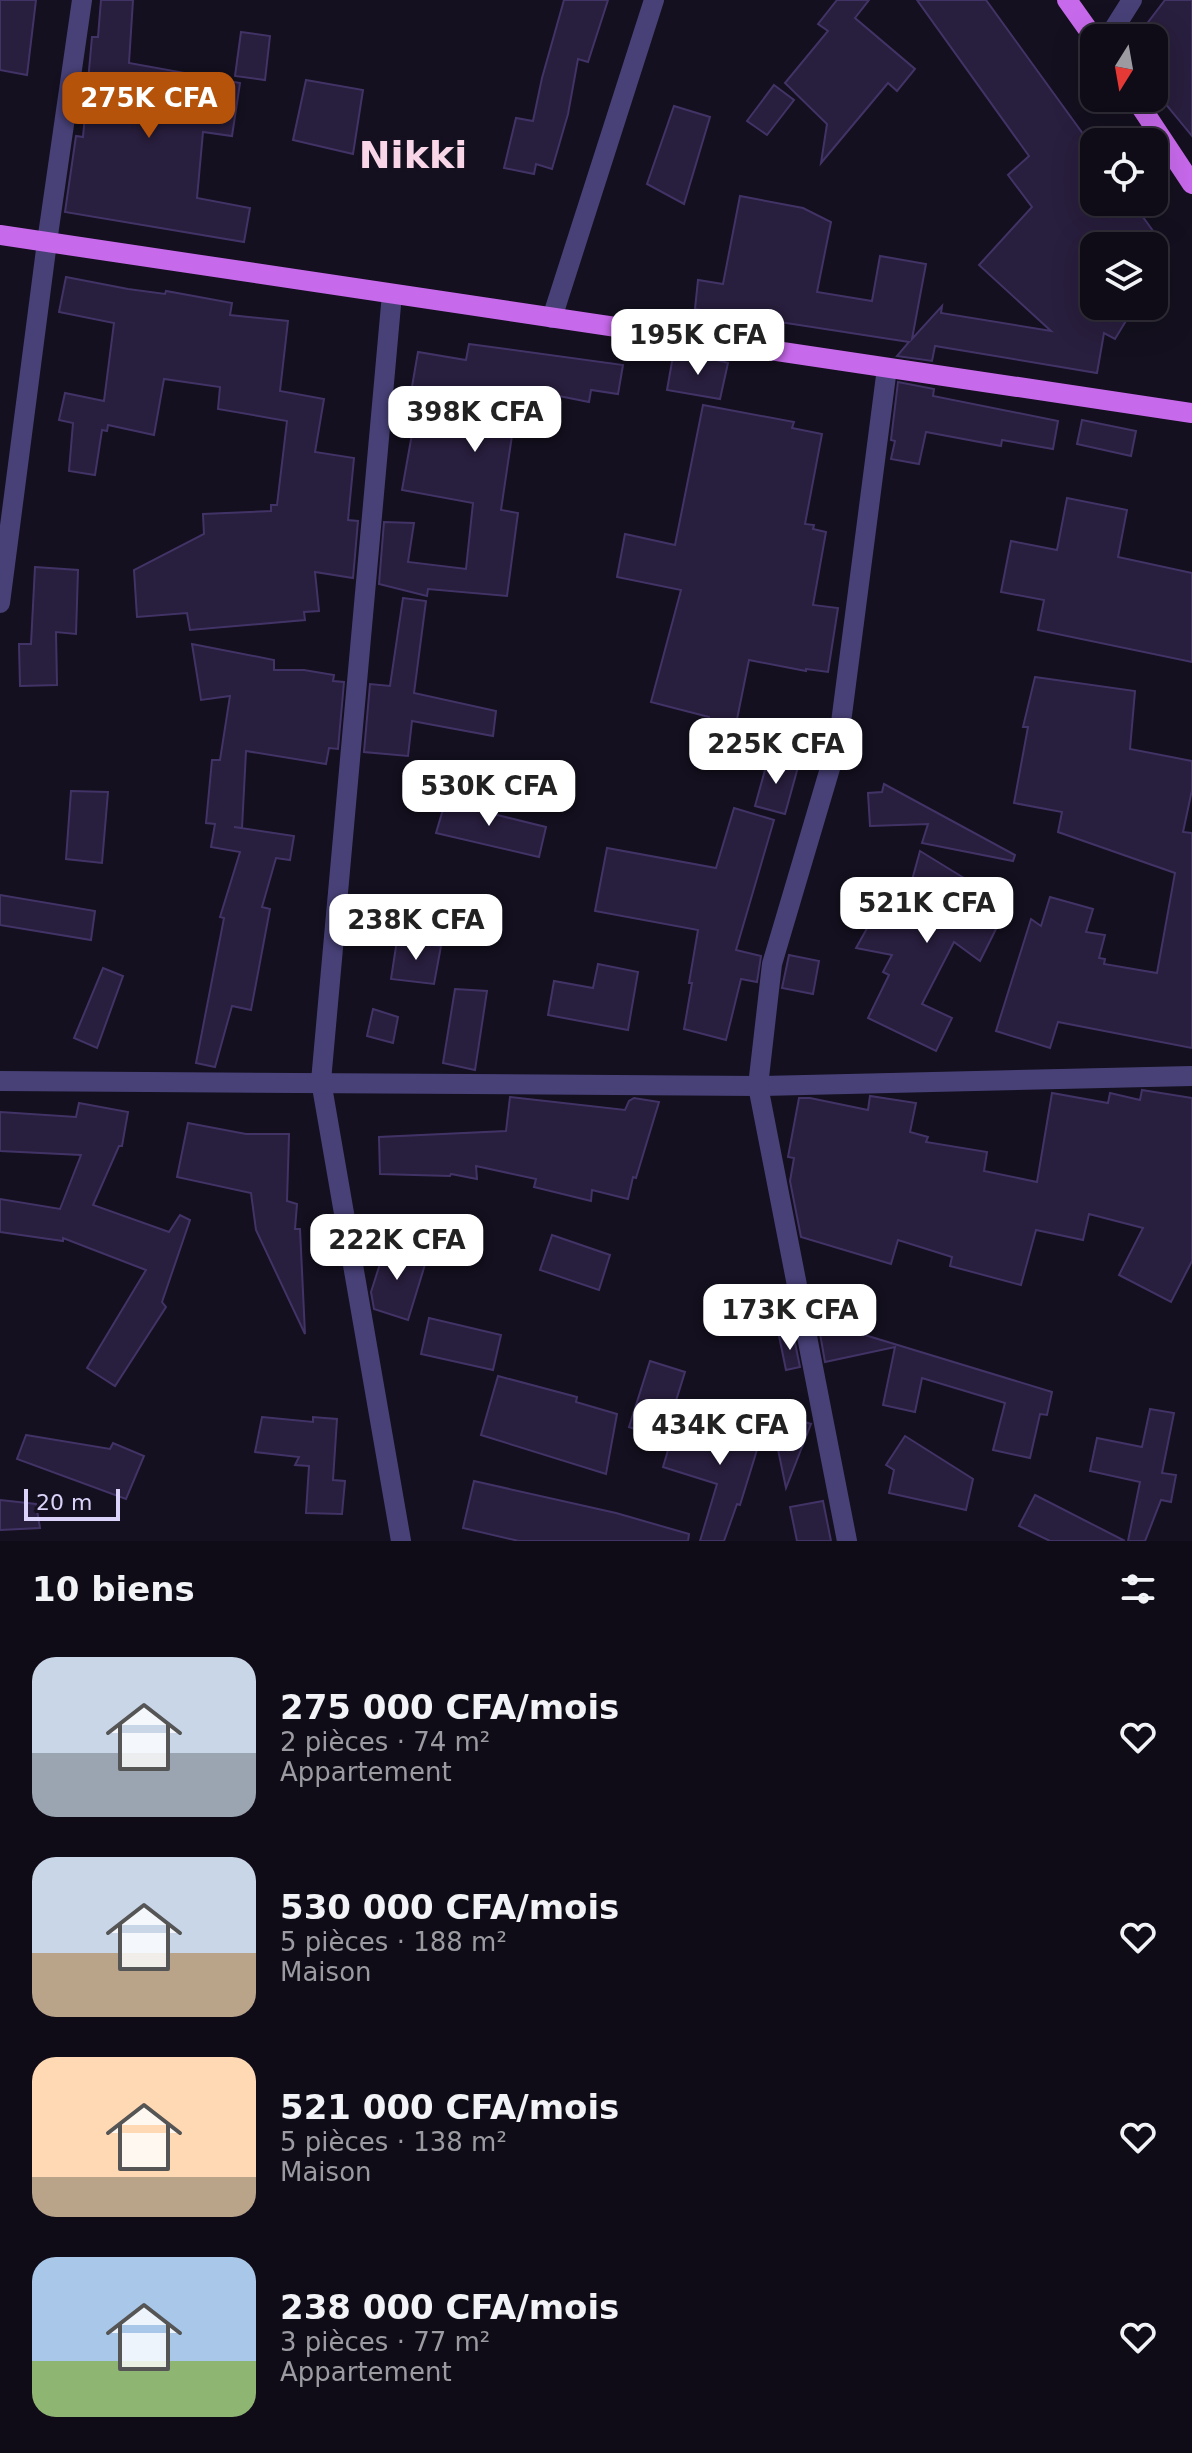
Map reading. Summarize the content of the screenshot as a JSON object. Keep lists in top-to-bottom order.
{
  "districts": ["Nikki"],
  "scale_bar": "20 m",
  "north": "bottom",
  "page": {
    "price": [
      "275K CFA",
      "195K CFA",
      "398K CFA",
      "225K CFA",
      "530K CFA",
      "521K CFA",
      "238K CFA",
      "222K CFA",
      "173K CFA",
      "434K CFA"
    ],
    "scale": "20 m",
    "heading": "10 biens",
    "list": [
      {
        "name": "275 000 CFA/mois",
        "note": "2 pièces · 74 m² · Appartement"
      },
      {
        "name": "530 000 CFA/mois",
        "note": "5 pièces · 188 m² · Maison"
      },
      {
        "name": "521 000 CFA/mois",
        "note": "5 pièces · 138 m² · Maison"
      },
      {
        "name": "238 000 CFA/mois",
        "note": "3 pièces · 77 m² · Appartement"
      }
    ]
  }
}
